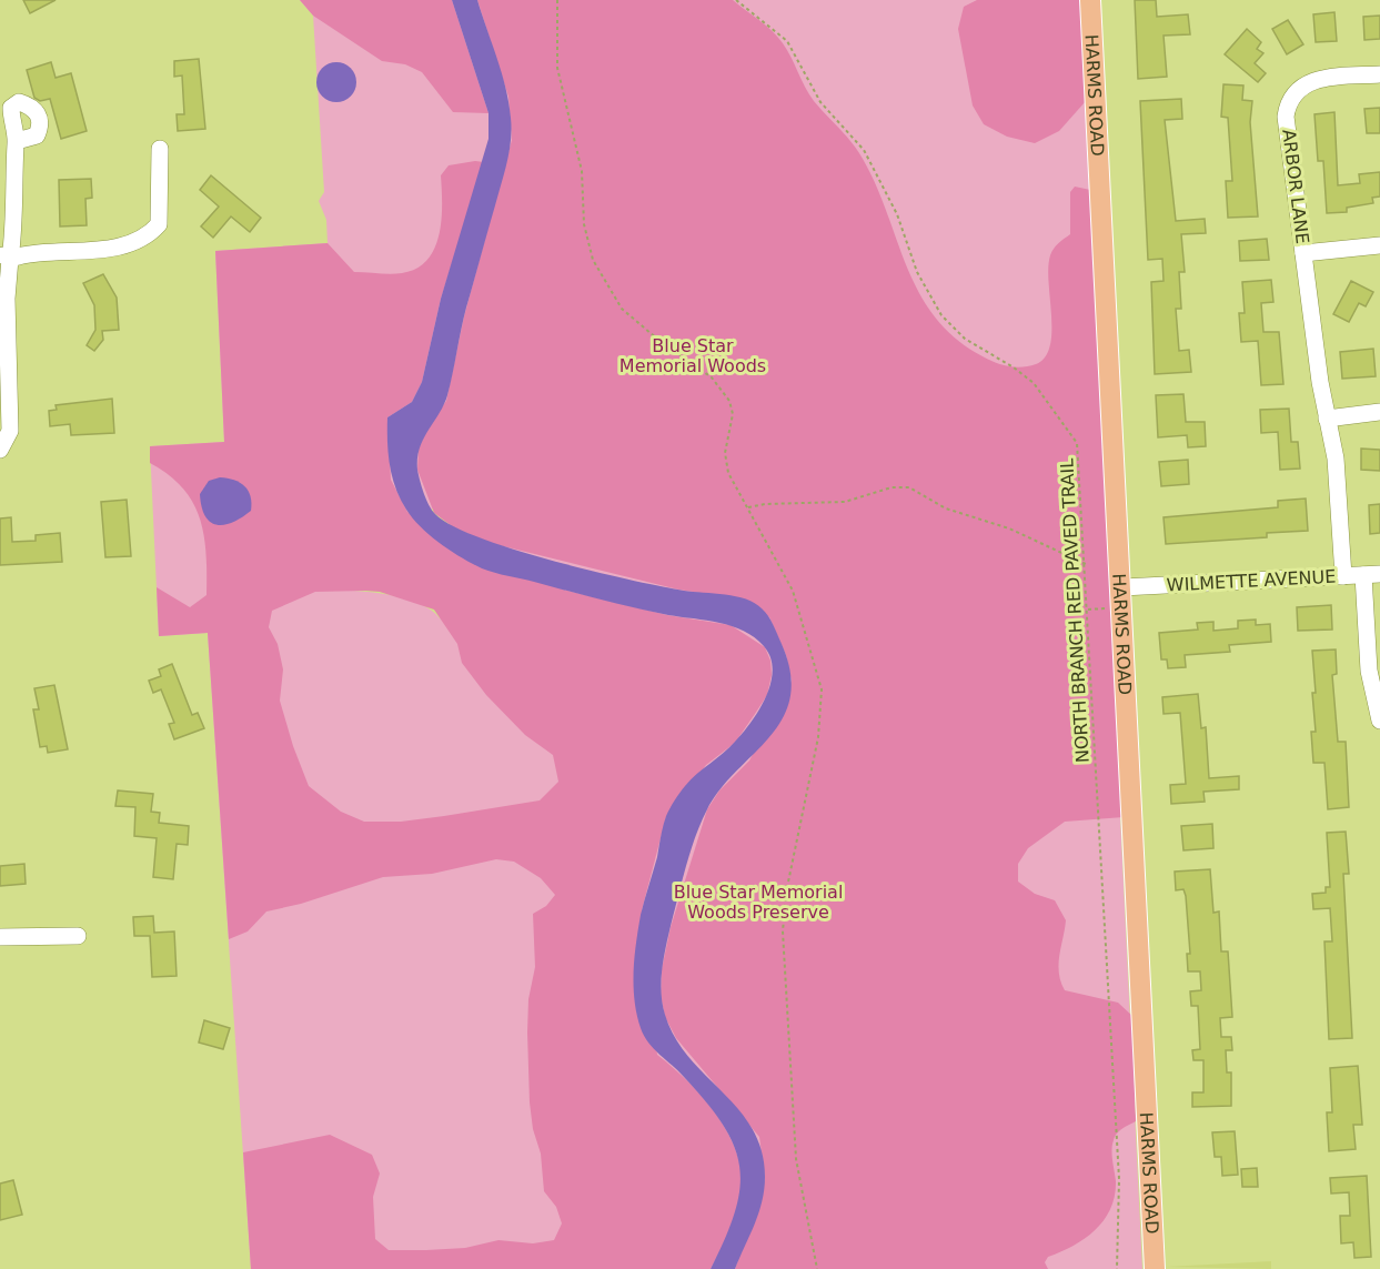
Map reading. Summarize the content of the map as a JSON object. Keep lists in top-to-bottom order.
{
  "streets": {
    "main road": ["HARMS ROAD"],
    "street": ["ARBOR LANE", "WILMETTE AVENUE"],
    "path": ["NORTH BRANCH RED PAVED TRAIL"]
  },
  "crossings": [
    ["HARMS ROAD", "WILMETTE AVENUE"],
    ["ARBOR LANE", "WILMETTE AVENUE"]
  ],
  "parks": ["Blue Star Memorial Woods", "Blue Star Memorial Woods Preserve"]
}
